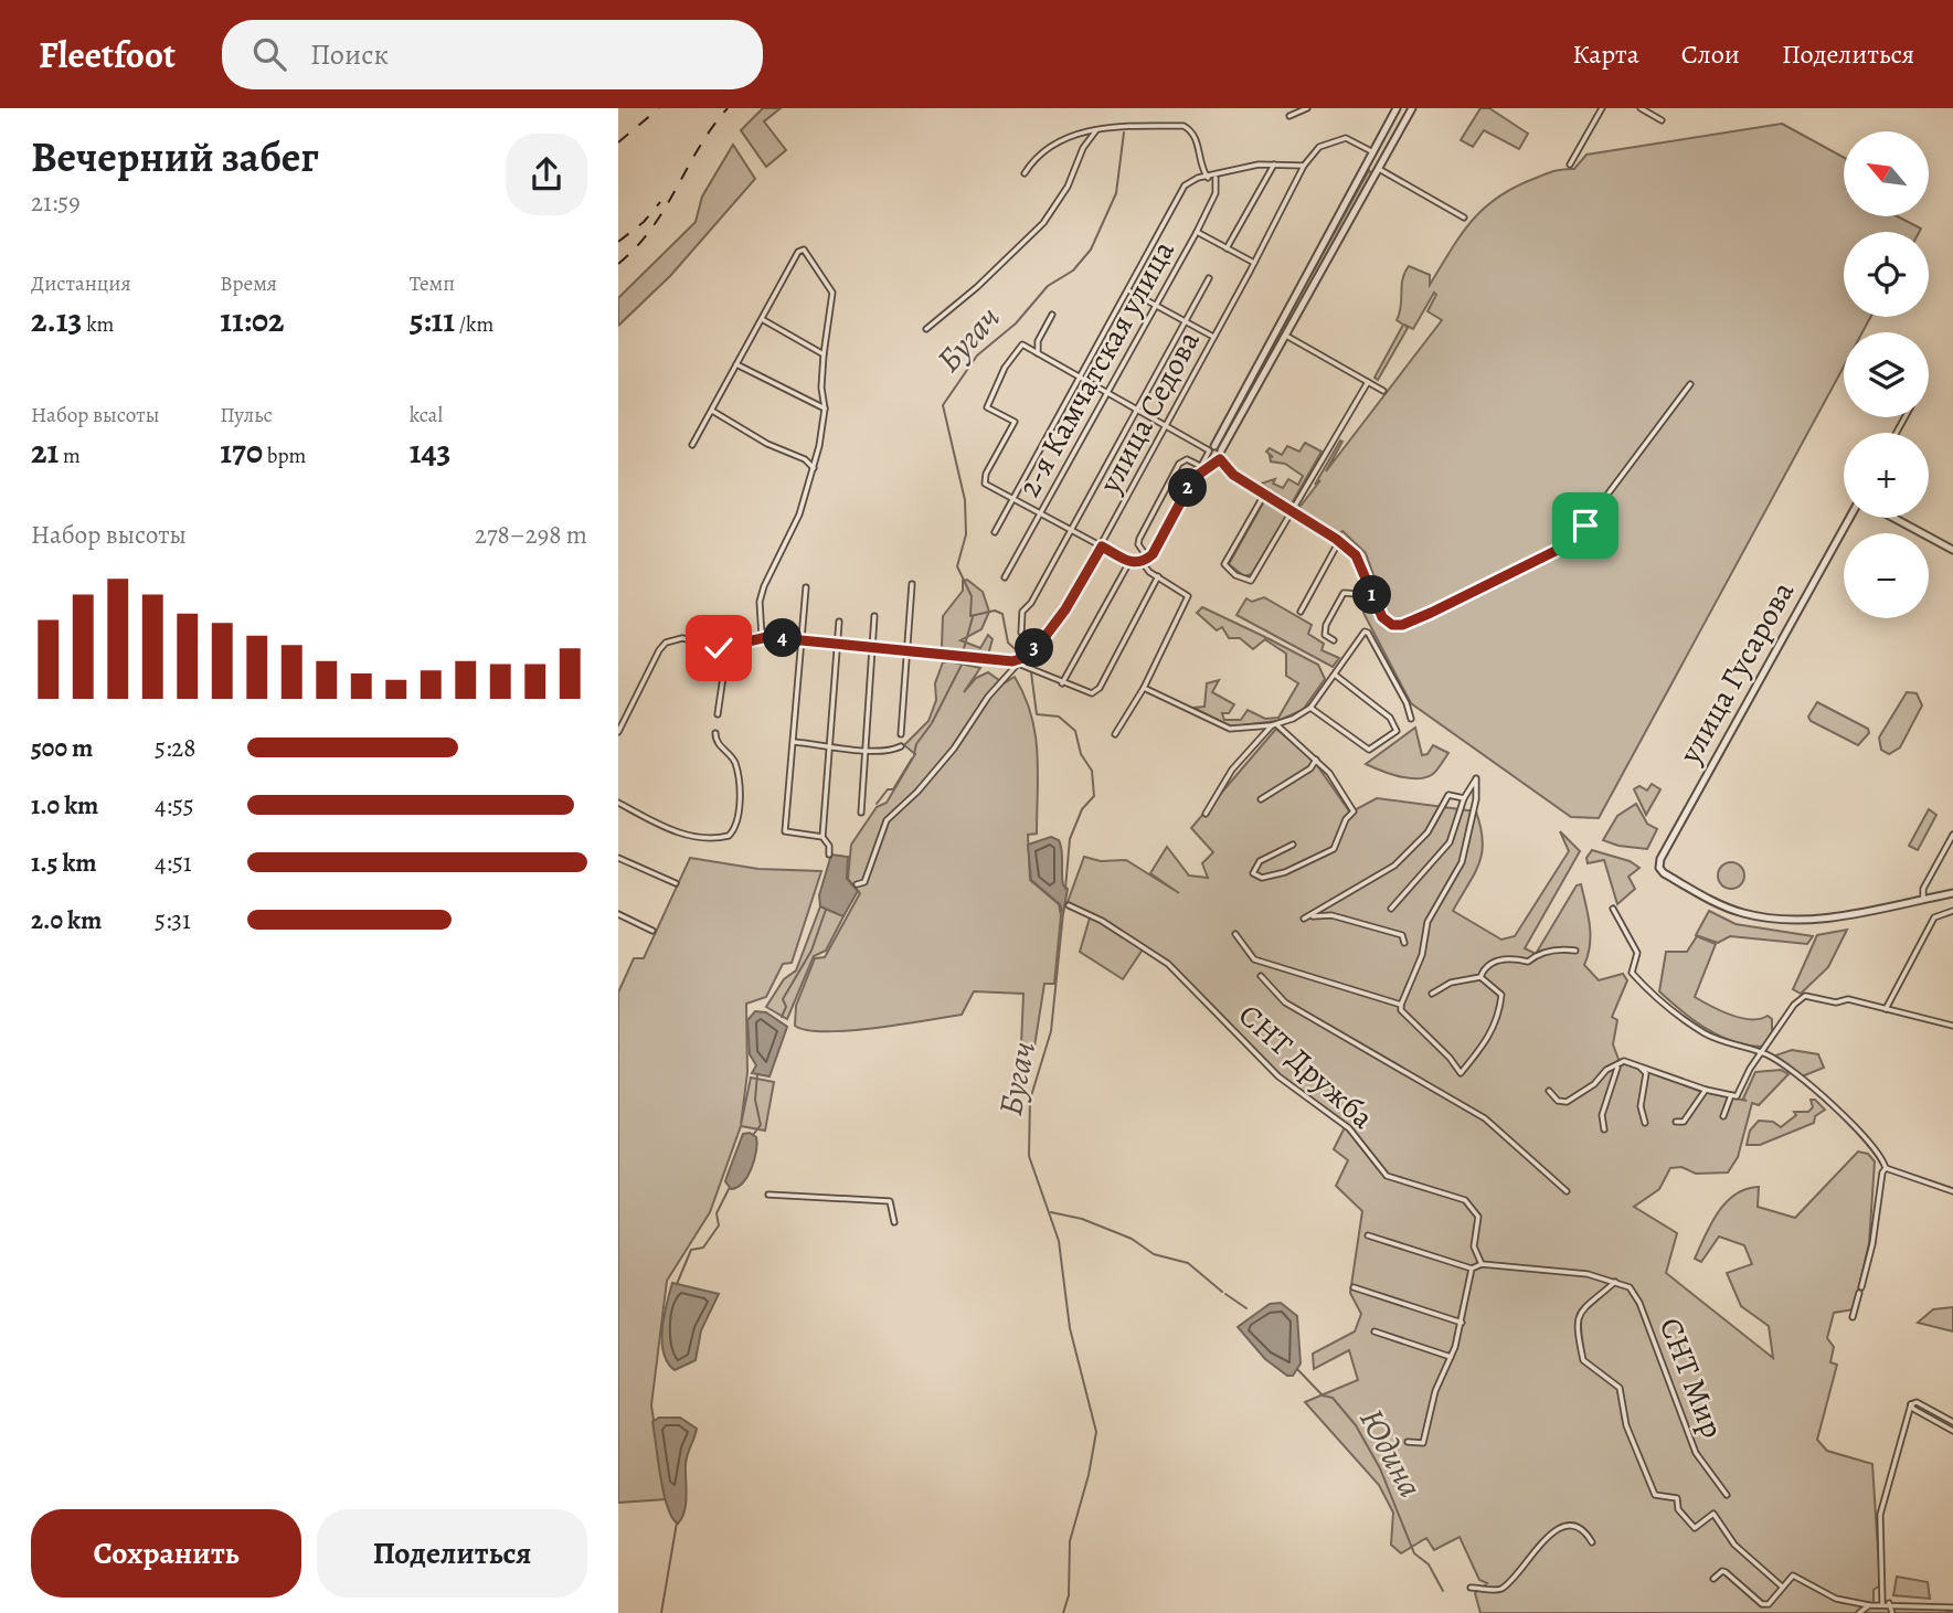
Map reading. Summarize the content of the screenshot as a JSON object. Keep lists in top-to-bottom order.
{
  "streets": {
    "street": [
      "2-я Камчатская улица",
      "улица Седова",
      "улица Гусарова",
      "СНТ Дружба",
      "СНТ Мир"
    ]
  },
  "water": ["Бугач", "Юдина"],
  "north": "top left",
  "page": {
    "header": "Fleetfoot",
    "search": "Поиск",
    "nav": ["Карта", "Слои", "Поделиться"],
    "heading": ["Вечерний забег", "21:59"],
    "map_buttons": ["+", "−"],
    "stats": [
      ["Дистанция", "2.13 km"],
      ["Время", "11:02"],
      ["Темп", "5:11 /km"],
      ["Набор высоты", "21 m"],
      ["Пульс", "170 bpm"],
      ["kcal", "143"]
    ],
    "pins": [
      "2",
      "1",
      "4",
      "3"
    ],
    "chart": ["Набор высоты", "278–298 m"],
    "list": [
      {
        "name": "500 m",
        "note": "5:28"
      },
      {
        "name": "1.0 km",
        "note": "4:55"
      },
      {
        "name": "1.5 km",
        "note": "4:51"
      },
      {
        "name": "2.0 km",
        "note": "5:31"
      }
    ],
    "buttons": ["Сохранить", "Поделиться"]
  }
}
